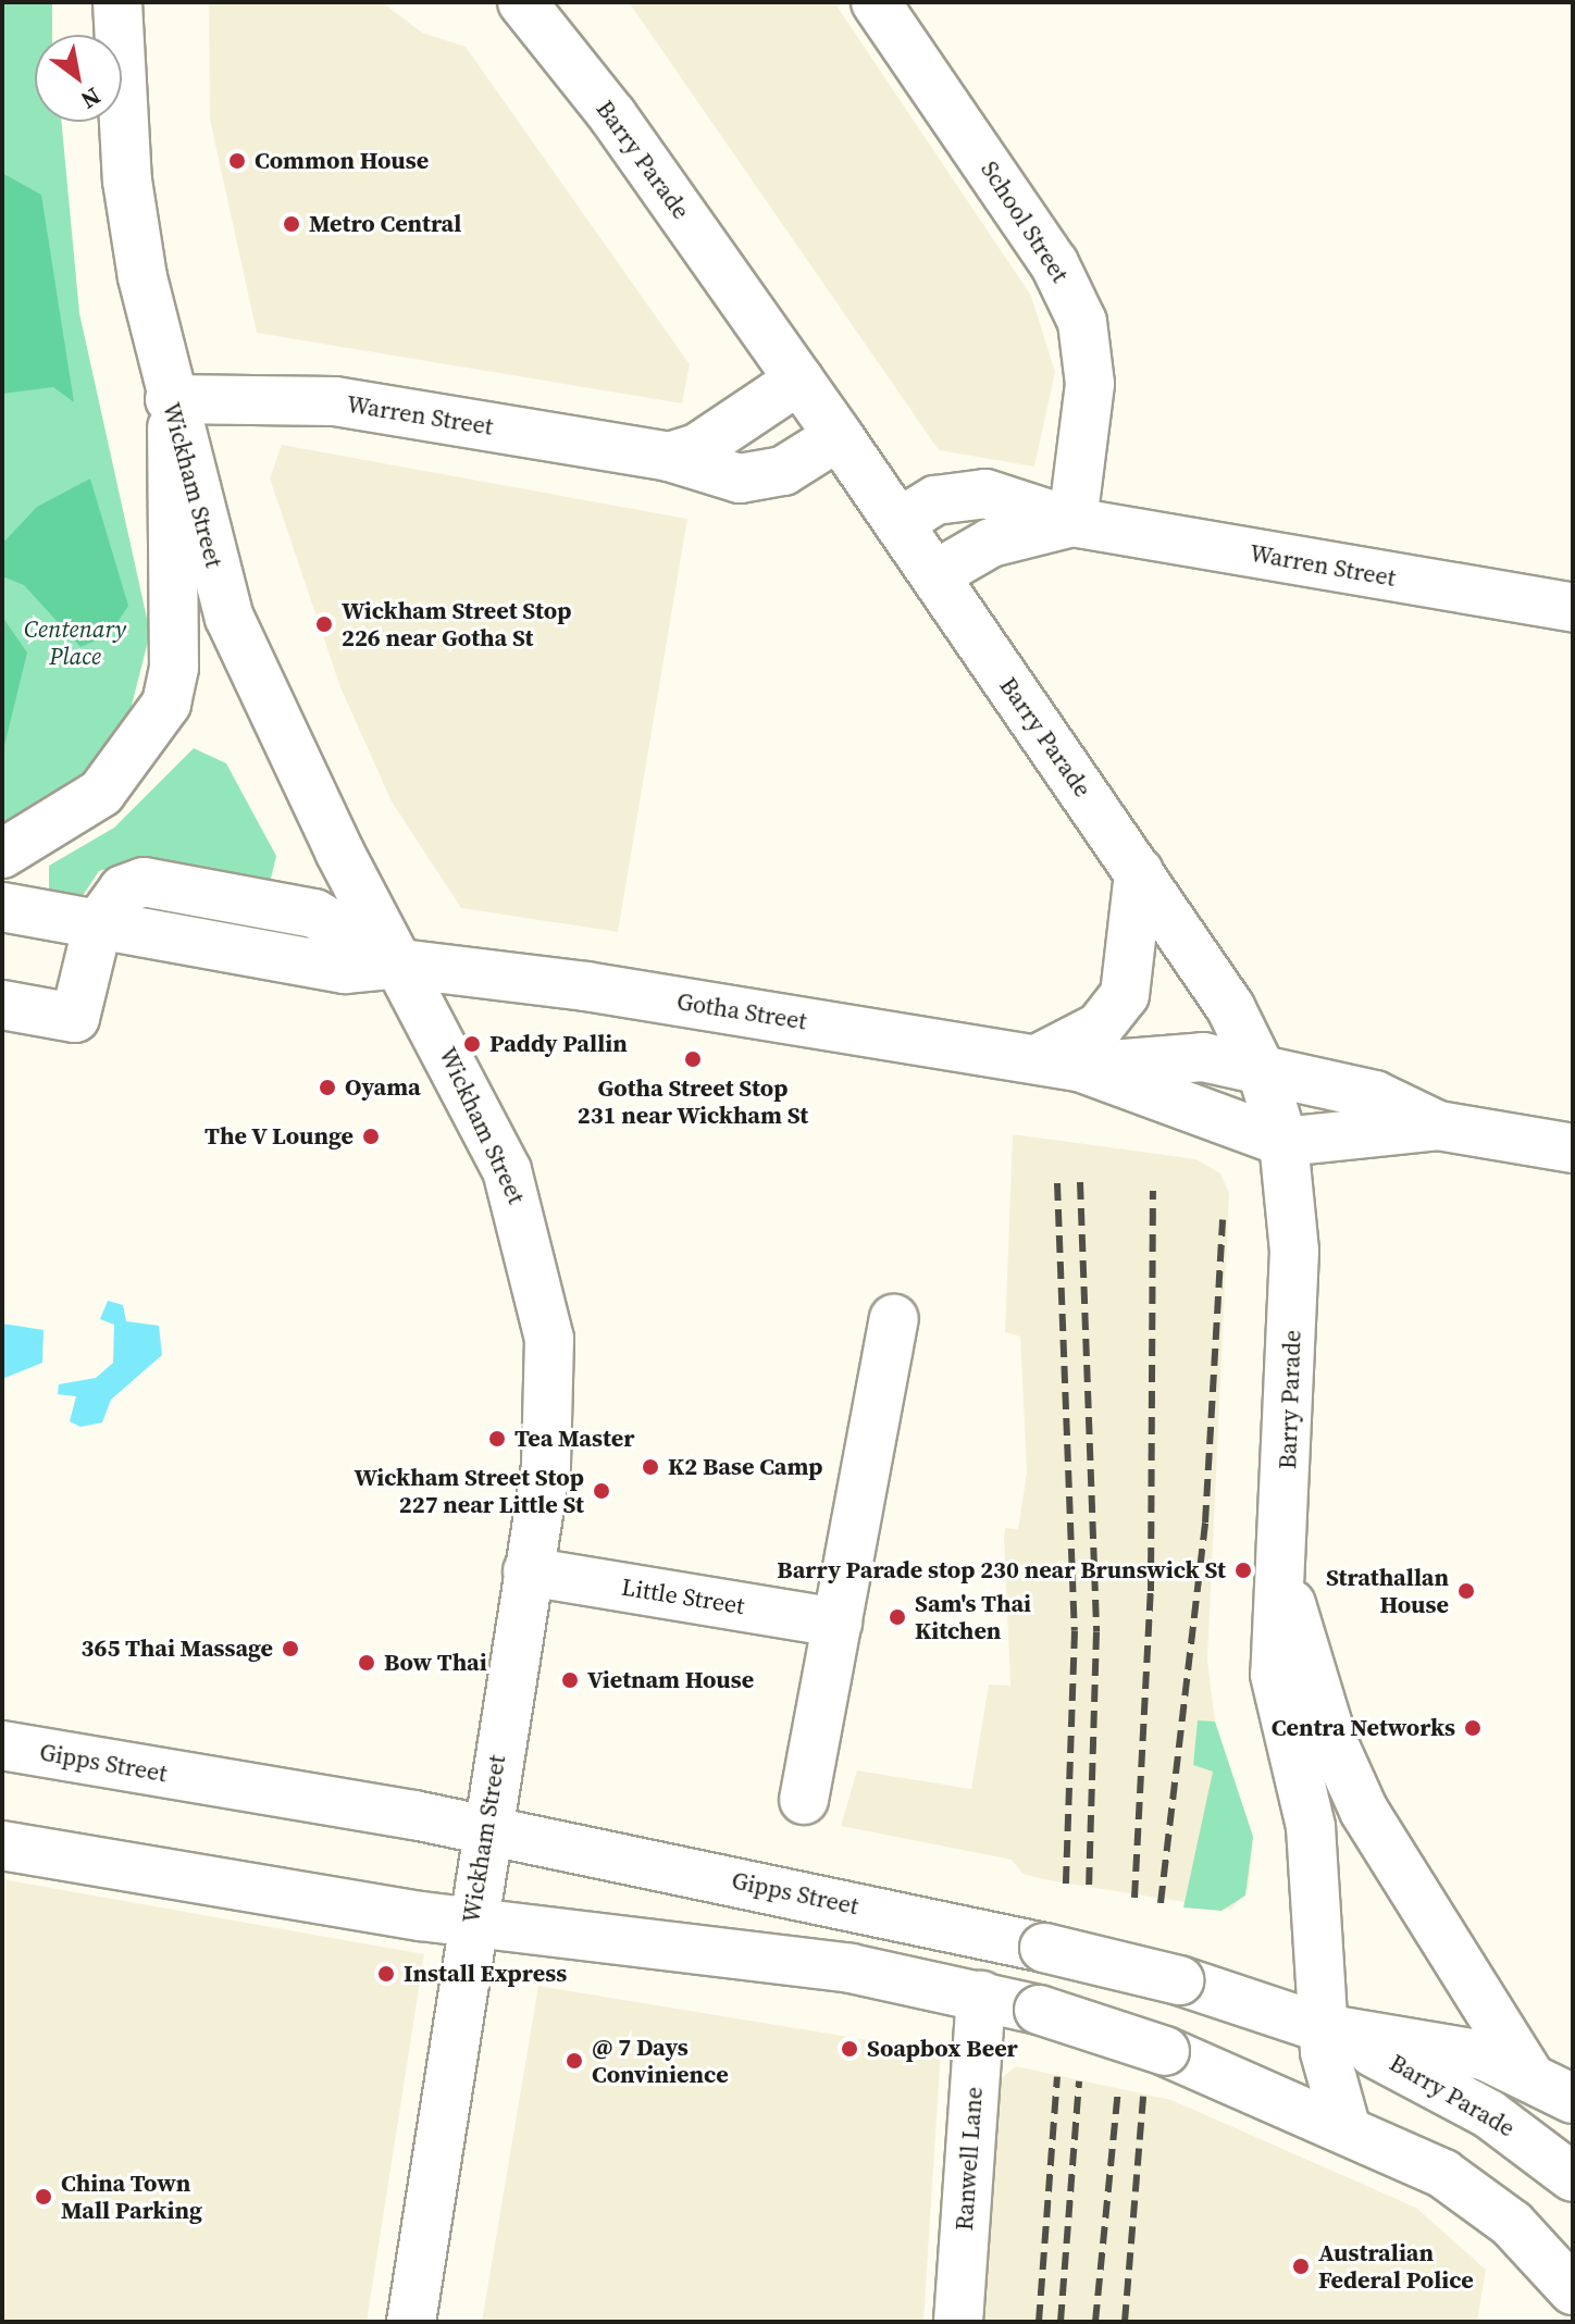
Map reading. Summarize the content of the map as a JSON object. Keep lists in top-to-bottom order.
{
  "streets": {
    "main road": [
      "Barry Parade",
      "School Street",
      "Warren Street",
      "Wickham Street",
      "Gotha Street",
      "Little Street",
      "Gipps Street",
      "Ranwell Lane"
    ]
  },
  "crossings": [
    ["Barry Parade", "Warren Street"],
    ["Barry Parade", "Gotha Street"],
    ["Barry Parade", "Gipps Street"],
    ["School Street", "Warren Street"],
    ["Warren Street", "Wickham Street"],
    ["Wickham Street", "Gotha Street"],
    ["Wickham Street", "Little Street"],
    ["Wickham Street", "Gipps Street"]
  ],
  "parks": ["Centenary Place"],
  "places": [
    "Common House",
    "Metro Central",
    "Wickham Street Stop 226 near Gotha St",
    "Paddy Pallin",
    "Gotha Street Stop 231 near Wickham St",
    "Oyama",
    "The V Lounge",
    "Tea Master",
    "K2 Base Camp",
    "Wickham Street Stop 227 near Little St",
    "Barry Parade stop 230 near Brunswick St",
    "Strathallan House",
    "Sam's Thai Kitchen",
    "365 Thai Massage",
    "Bow Thai",
    "Vietnam House",
    "Centra Networks",
    "Install Express",
    "Soapbox Beer",
    "@ 7 Days Convinience",
    "China Town Mall Parking",
    "Australian Federal Police"
  ],
  "north": "bottom right"
}
